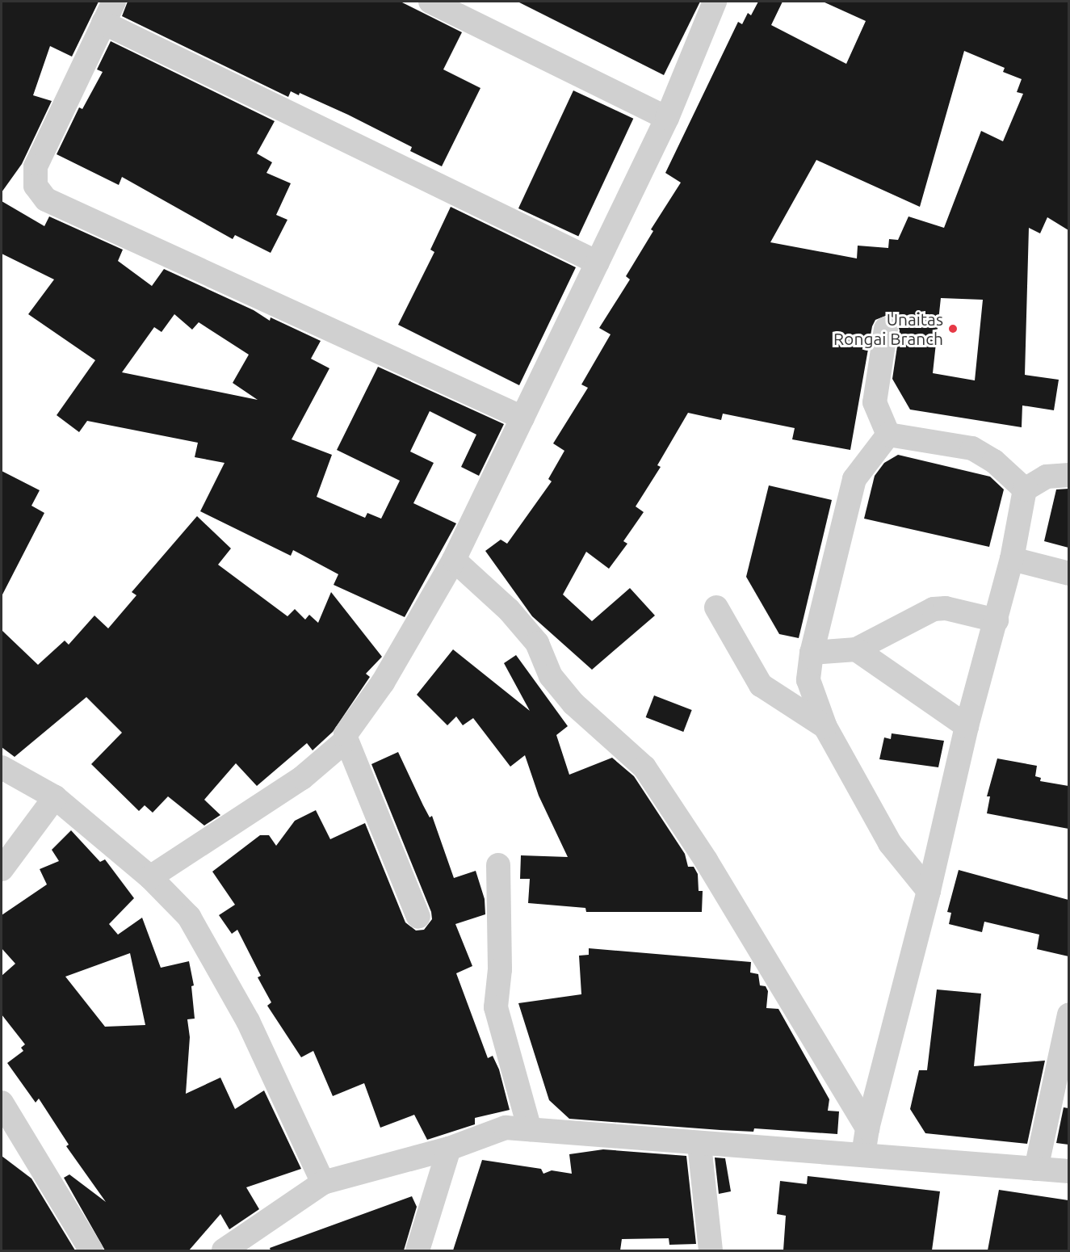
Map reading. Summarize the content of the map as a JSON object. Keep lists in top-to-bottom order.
{
  "places": ["Unaitas Rongai Branch"]
}
